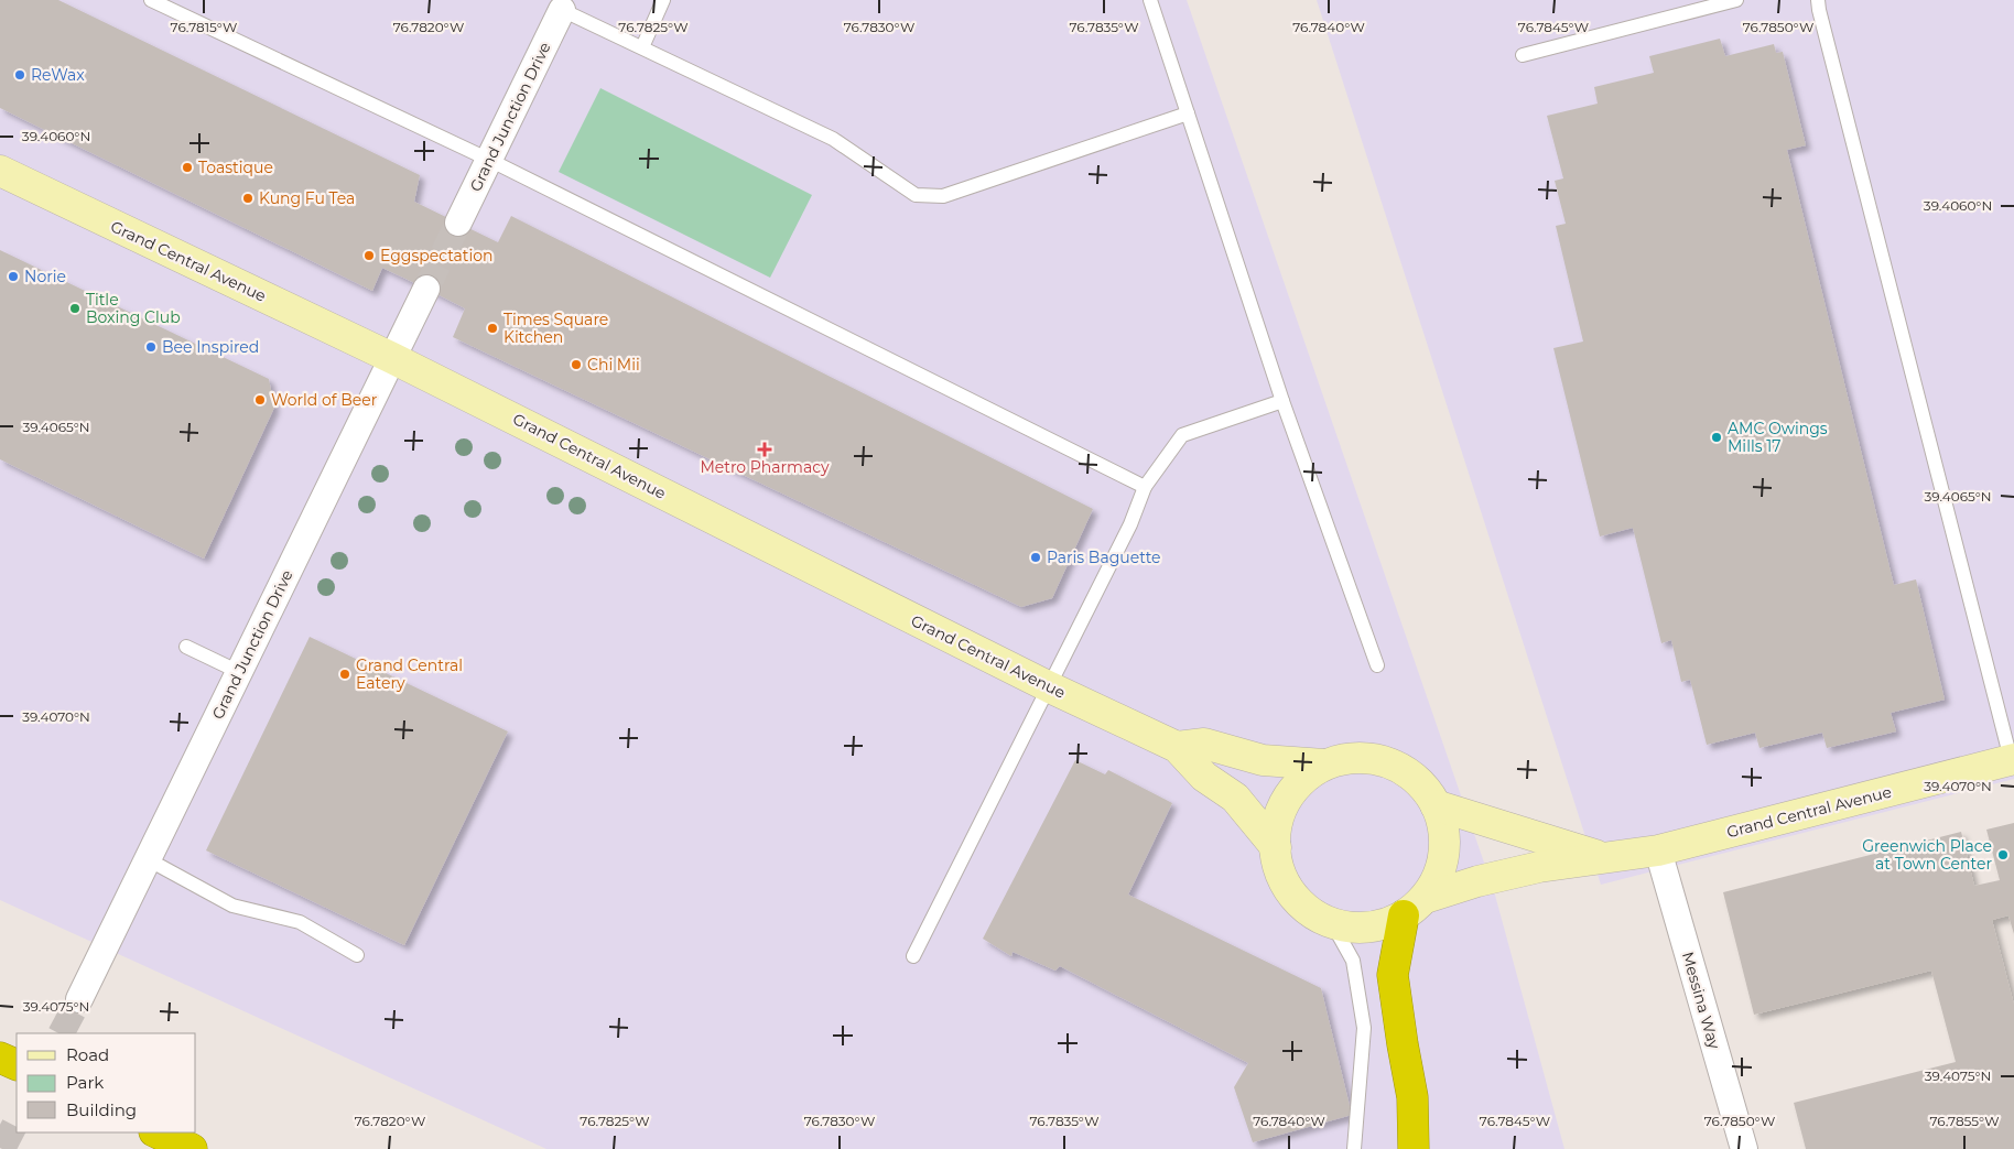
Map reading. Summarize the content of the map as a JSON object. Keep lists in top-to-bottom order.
{
  "streets": {
    "street": ["Grand Junction Drive", "Grand Central Avenue", "Messina Way"]
  },
  "crossings": [
    ["Grand Junction Drive", "Grand Central Avenue"],
    ["Grand Central Avenue", "Messina Way"]
  ],
  "places": {
    "other": [
      "ReWax",
      "Toastique",
      "Kung Fu Tea",
      "Eggspectation",
      "Norie",
      "Title Boxing Club",
      "Times Square Kitchen",
      "Bee Inspired",
      "Chi Mii",
      "World of Beer",
      "AMC Owings Mills 17",
      "Paris Baguette",
      "Grand Central Eatery",
      "Greenwich Place at Town Center"
    ],
    "health": ["Metro Pharmacy"]
  },
  "legend": ["Road", "Park", "Building"],
  "coordinates": [
    "76.7815°W",
    "76.7820°W",
    "76.7825°W",
    "76.7830°W",
    "76.7835°W",
    "76.7840°W",
    "76.7845°W",
    "76.7850°W",
    "39.4060°N",
    "39.4065°N",
    "39.4070°N",
    "39.4075°N",
    "76.7855°W"
  ]
}
